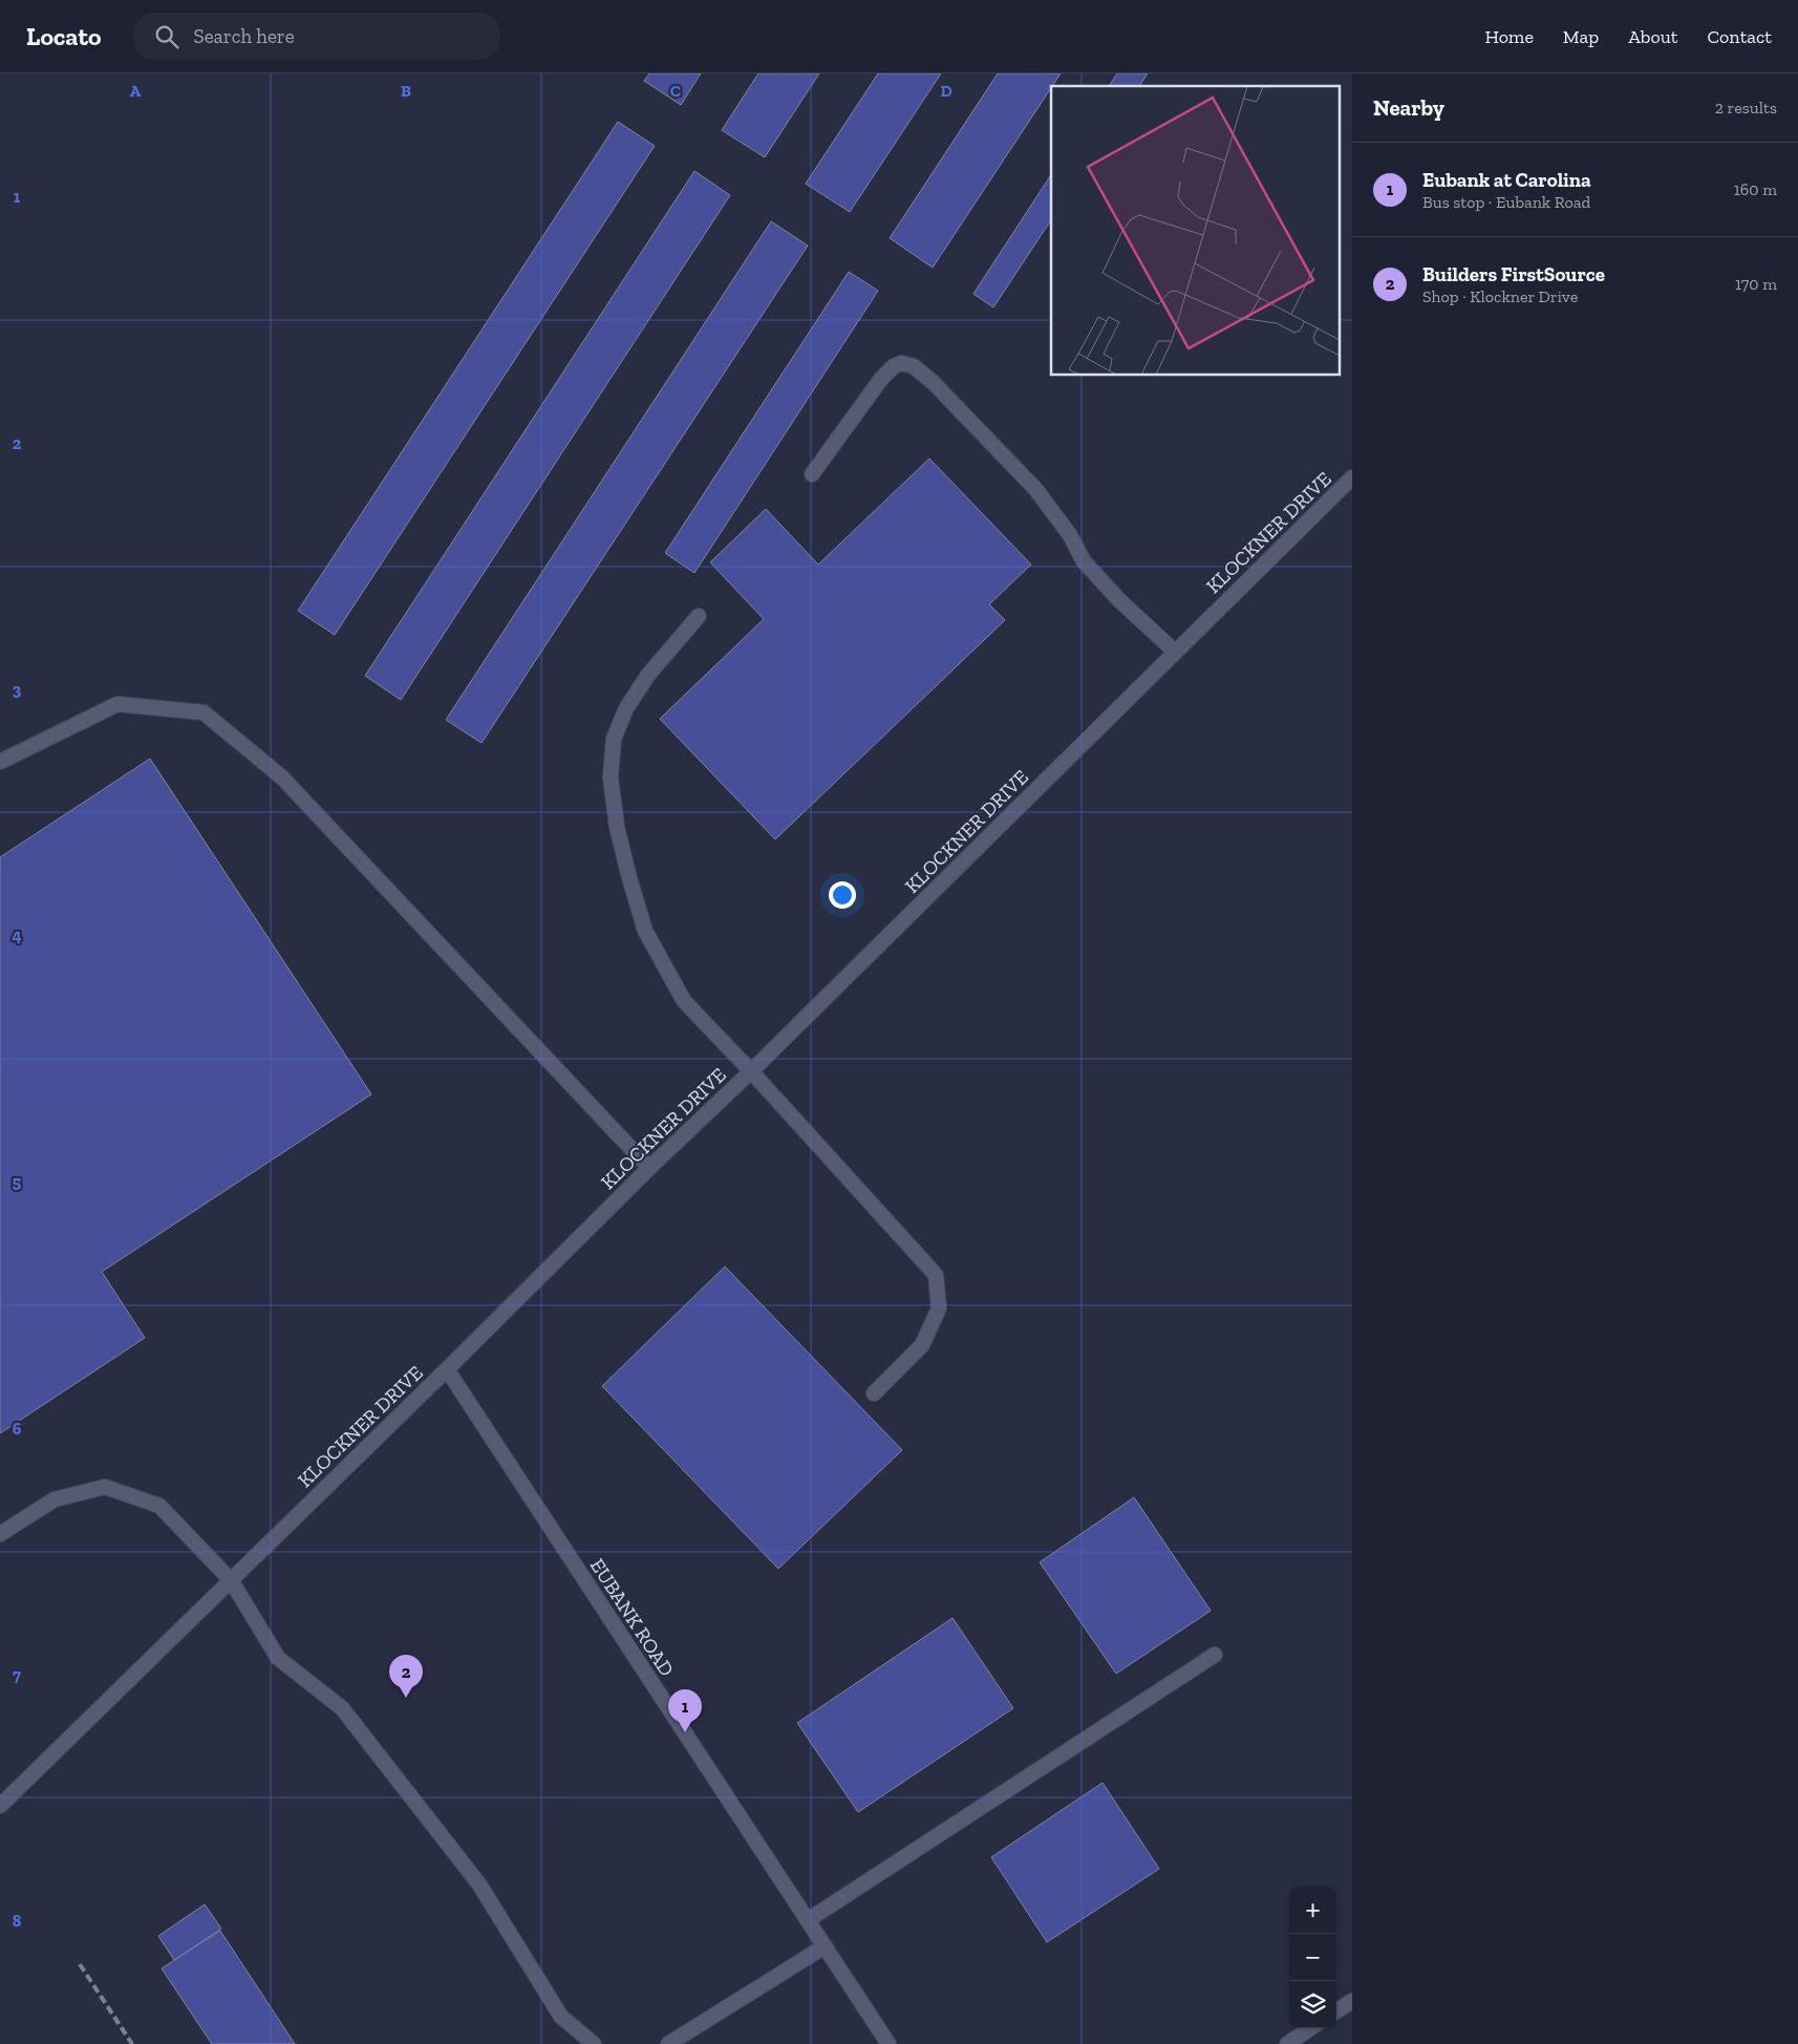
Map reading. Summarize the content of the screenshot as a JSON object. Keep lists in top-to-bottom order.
{
  "streets": {
    "street": ["KLOCKNER DRIVE", "EUBANK ROAD"]
  },
  "crossings": [
    ["KLOCKNER DRIVE", "EUBANK ROAD"]
  ],
  "page": {
    "header": "Locato",
    "search": "Search here",
    "nav": [
      "Home",
      "Map",
      "About",
      "Contact"
    ],
    "heading": ["Nearby", "2 results"],
    "list": [
      {
        "mark": "1",
        "name": "Eubank at Carolina",
        "note": "Bus stop · Eubank Road",
        "value": "160 m"
      },
      {
        "mark": "2",
        "name": "Builders FirstSource",
        "note": "Shop · Klockner Drive",
        "value": "170 m"
      }
    ],
    "pins": ["2", "1"],
    "map_buttons": ["+", "−"]
  },
  "grid": {
    "columns": [
      "A",
      "B",
      "C",
      "D"
    ],
    "rows": [
      "1",
      "2",
      "3",
      "4",
      "5",
      "6",
      "7",
      "8"
    ]
  }
}
